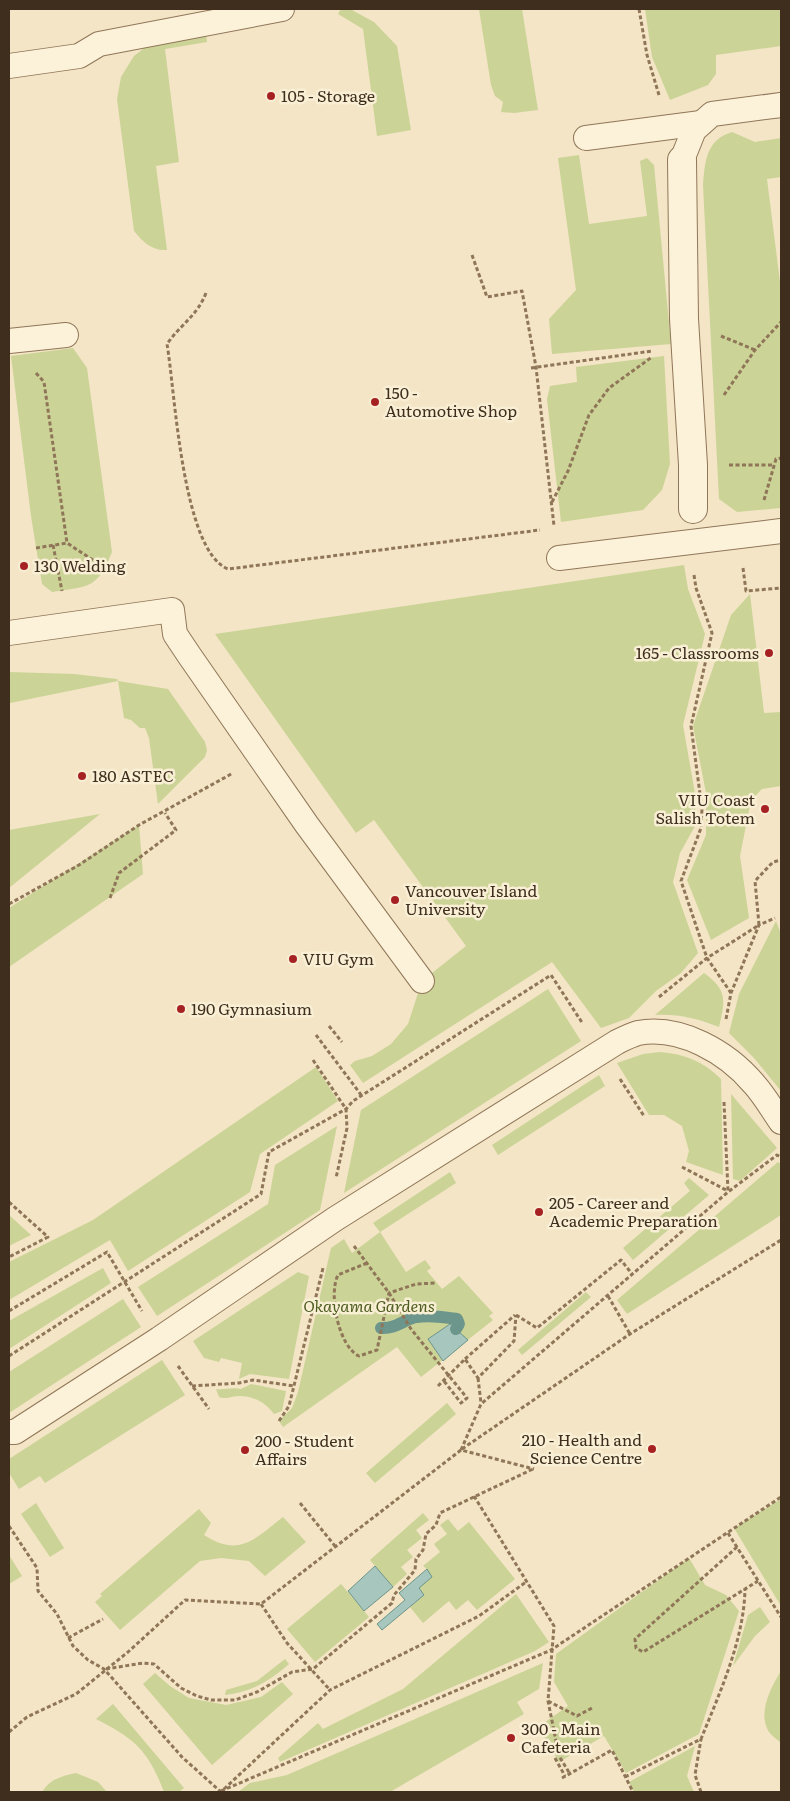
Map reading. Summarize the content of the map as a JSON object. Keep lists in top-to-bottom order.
{
  "parks": ["Okayama Gardens"],
  "places": [
    "105 - Storage",
    "150 - Automotive Shop",
    "130 Welding",
    "165 - Classrooms",
    "180 ASTEC",
    "VIU Coast Salish Totem",
    "Vancouver Island University",
    "VIU Gym",
    "190 Gymnasium",
    "205 - Career and Academic Preparation",
    "210 - Health and Science Centre",
    "200 - Student Affairs",
    "300 - Main Cafeteria"
  ]
}
